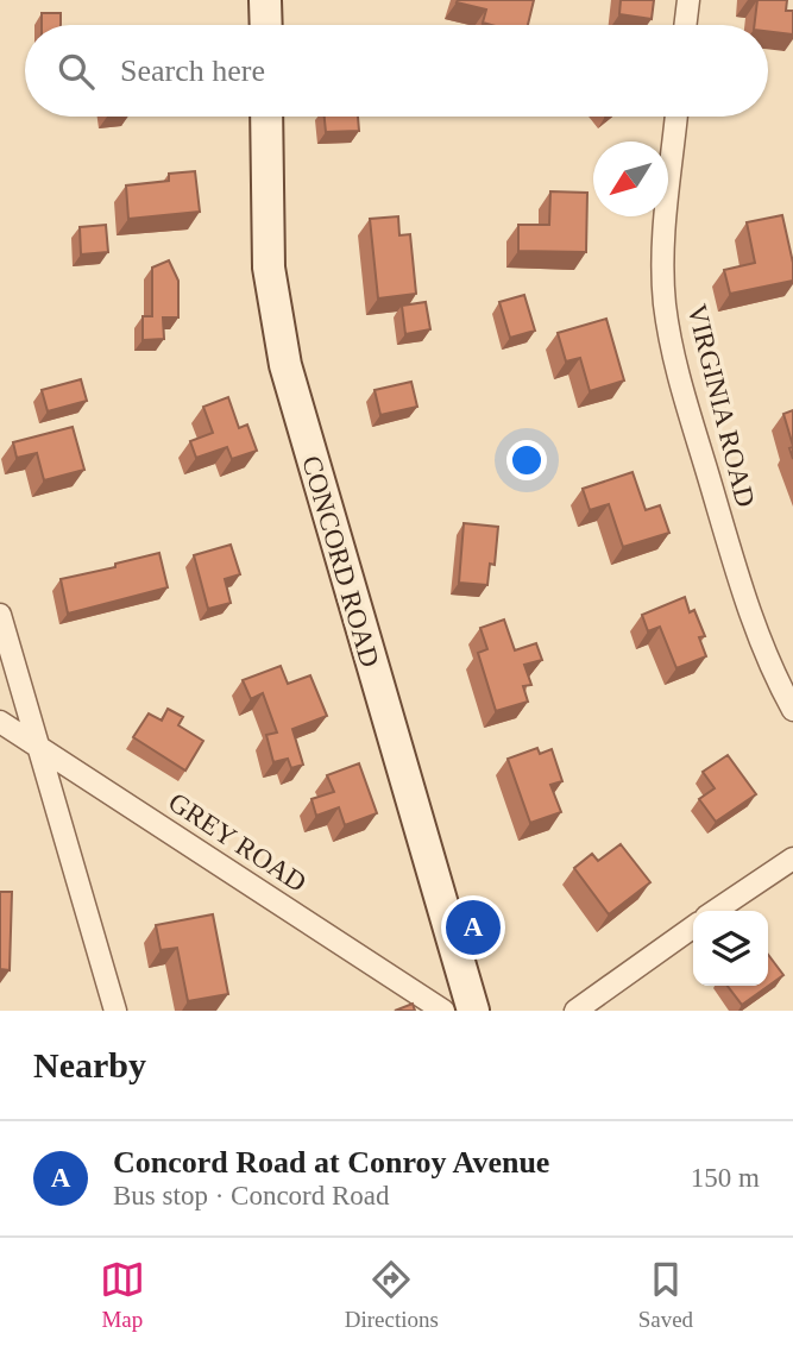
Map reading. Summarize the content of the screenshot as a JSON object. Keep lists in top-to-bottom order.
{
  "streets": {
    "main road": ["CONCORD ROAD"],
    "street": ["VIRGINIA ROAD", "GREY ROAD"]
  },
  "north": "bottom left",
  "page": {
    "search": "Search here",
    "pins": "A",
    "heading": "Nearby",
    "list": [
      {
        "mark": "A",
        "name": "Concord Road at Conroy Avenue",
        "note": "Bus stop · Concord Road",
        "value": "150 m"
      }
    ],
    "nav": ["Map", "Directions", "Saved"]
  }
}
